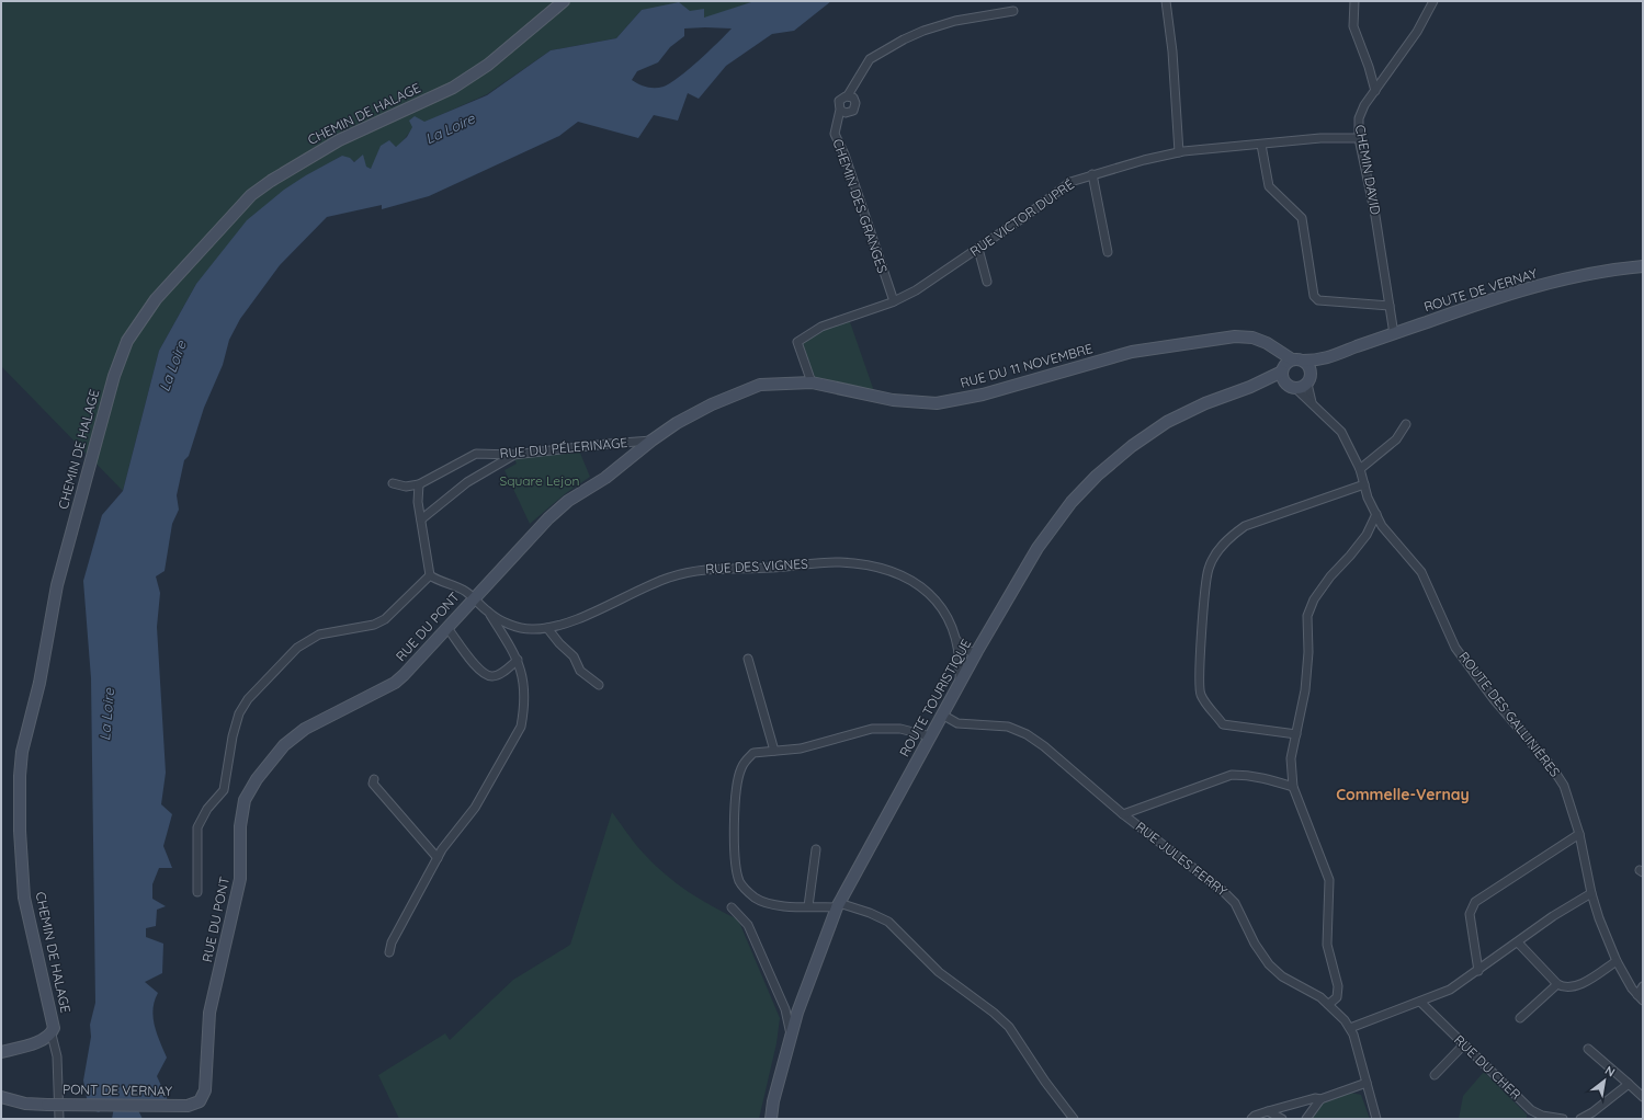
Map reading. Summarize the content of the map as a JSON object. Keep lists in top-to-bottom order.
{
  "streets": {
    "street": [
      "CHEMIN DE HALAGE",
      "CHEMIN DAVID",
      "CHEMIN DES GRANGES",
      "RUE VICTOR DUPRÉ",
      "ROUTE DE VERNAY",
      "RUE DU 11 NOVEMBRE",
      "RUE DU PÉLERINAGE",
      "RUE DES VIGNES",
      "RUE DU PONT",
      "ROUTE TOURISTIQUE",
      "ROUTE DES GALLINIÈRES",
      "RUE JULES FERRY",
      "RUE DU CHER",
      "PONT DE VERNAY"
    ]
  },
  "crossings": [
    ["CHEMIN DAVID", "RUE VICTOR DUPRÉ"],
    ["CHEMIN DAVID", "ROUTE DE VERNAY"],
    ["CHEMIN DES GRANGES", "RUE VICTOR DUPRÉ"],
    ["RUE VICTOR DUPRÉ", "RUE DU 11 NOVEMBRE"],
    ["ROUTE DE VERNAY", "RUE DU 11 NOVEMBRE"],
    ["ROUTE DE VERNAY", "ROUTE TOURISTIQUE"],
    ["RUE DU 11 NOVEMBRE", "RUE DU PÉLERINAGE"],
    ["RUE DU 11 NOVEMBRE", "RUE DES VIGNES"],
    ["RUE DU 11 NOVEMBRE", "RUE DU PONT"],
    ["RUE DU 11 NOVEMBRE", "ROUTE TOURISTIQUE"],
    ["RUE DES VIGNES", "RUE DU PONT"],
    ["RUE DES VIGNES", "ROUTE TOURISTIQUE"],
    ["RUE DU PONT", "PONT DE VERNAY"],
    ["ROUTE TOURISTIQUE", "ROUTE DES GALLINIÈRES"],
    ["ROUTE TOURISTIQUE", "RUE JULES FERRY"]
  ],
  "districts": ["Commelle-Vernay"],
  "water": ["La Loire"],
  "parks": ["Square Lejon"],
  "north": "top right"
}
